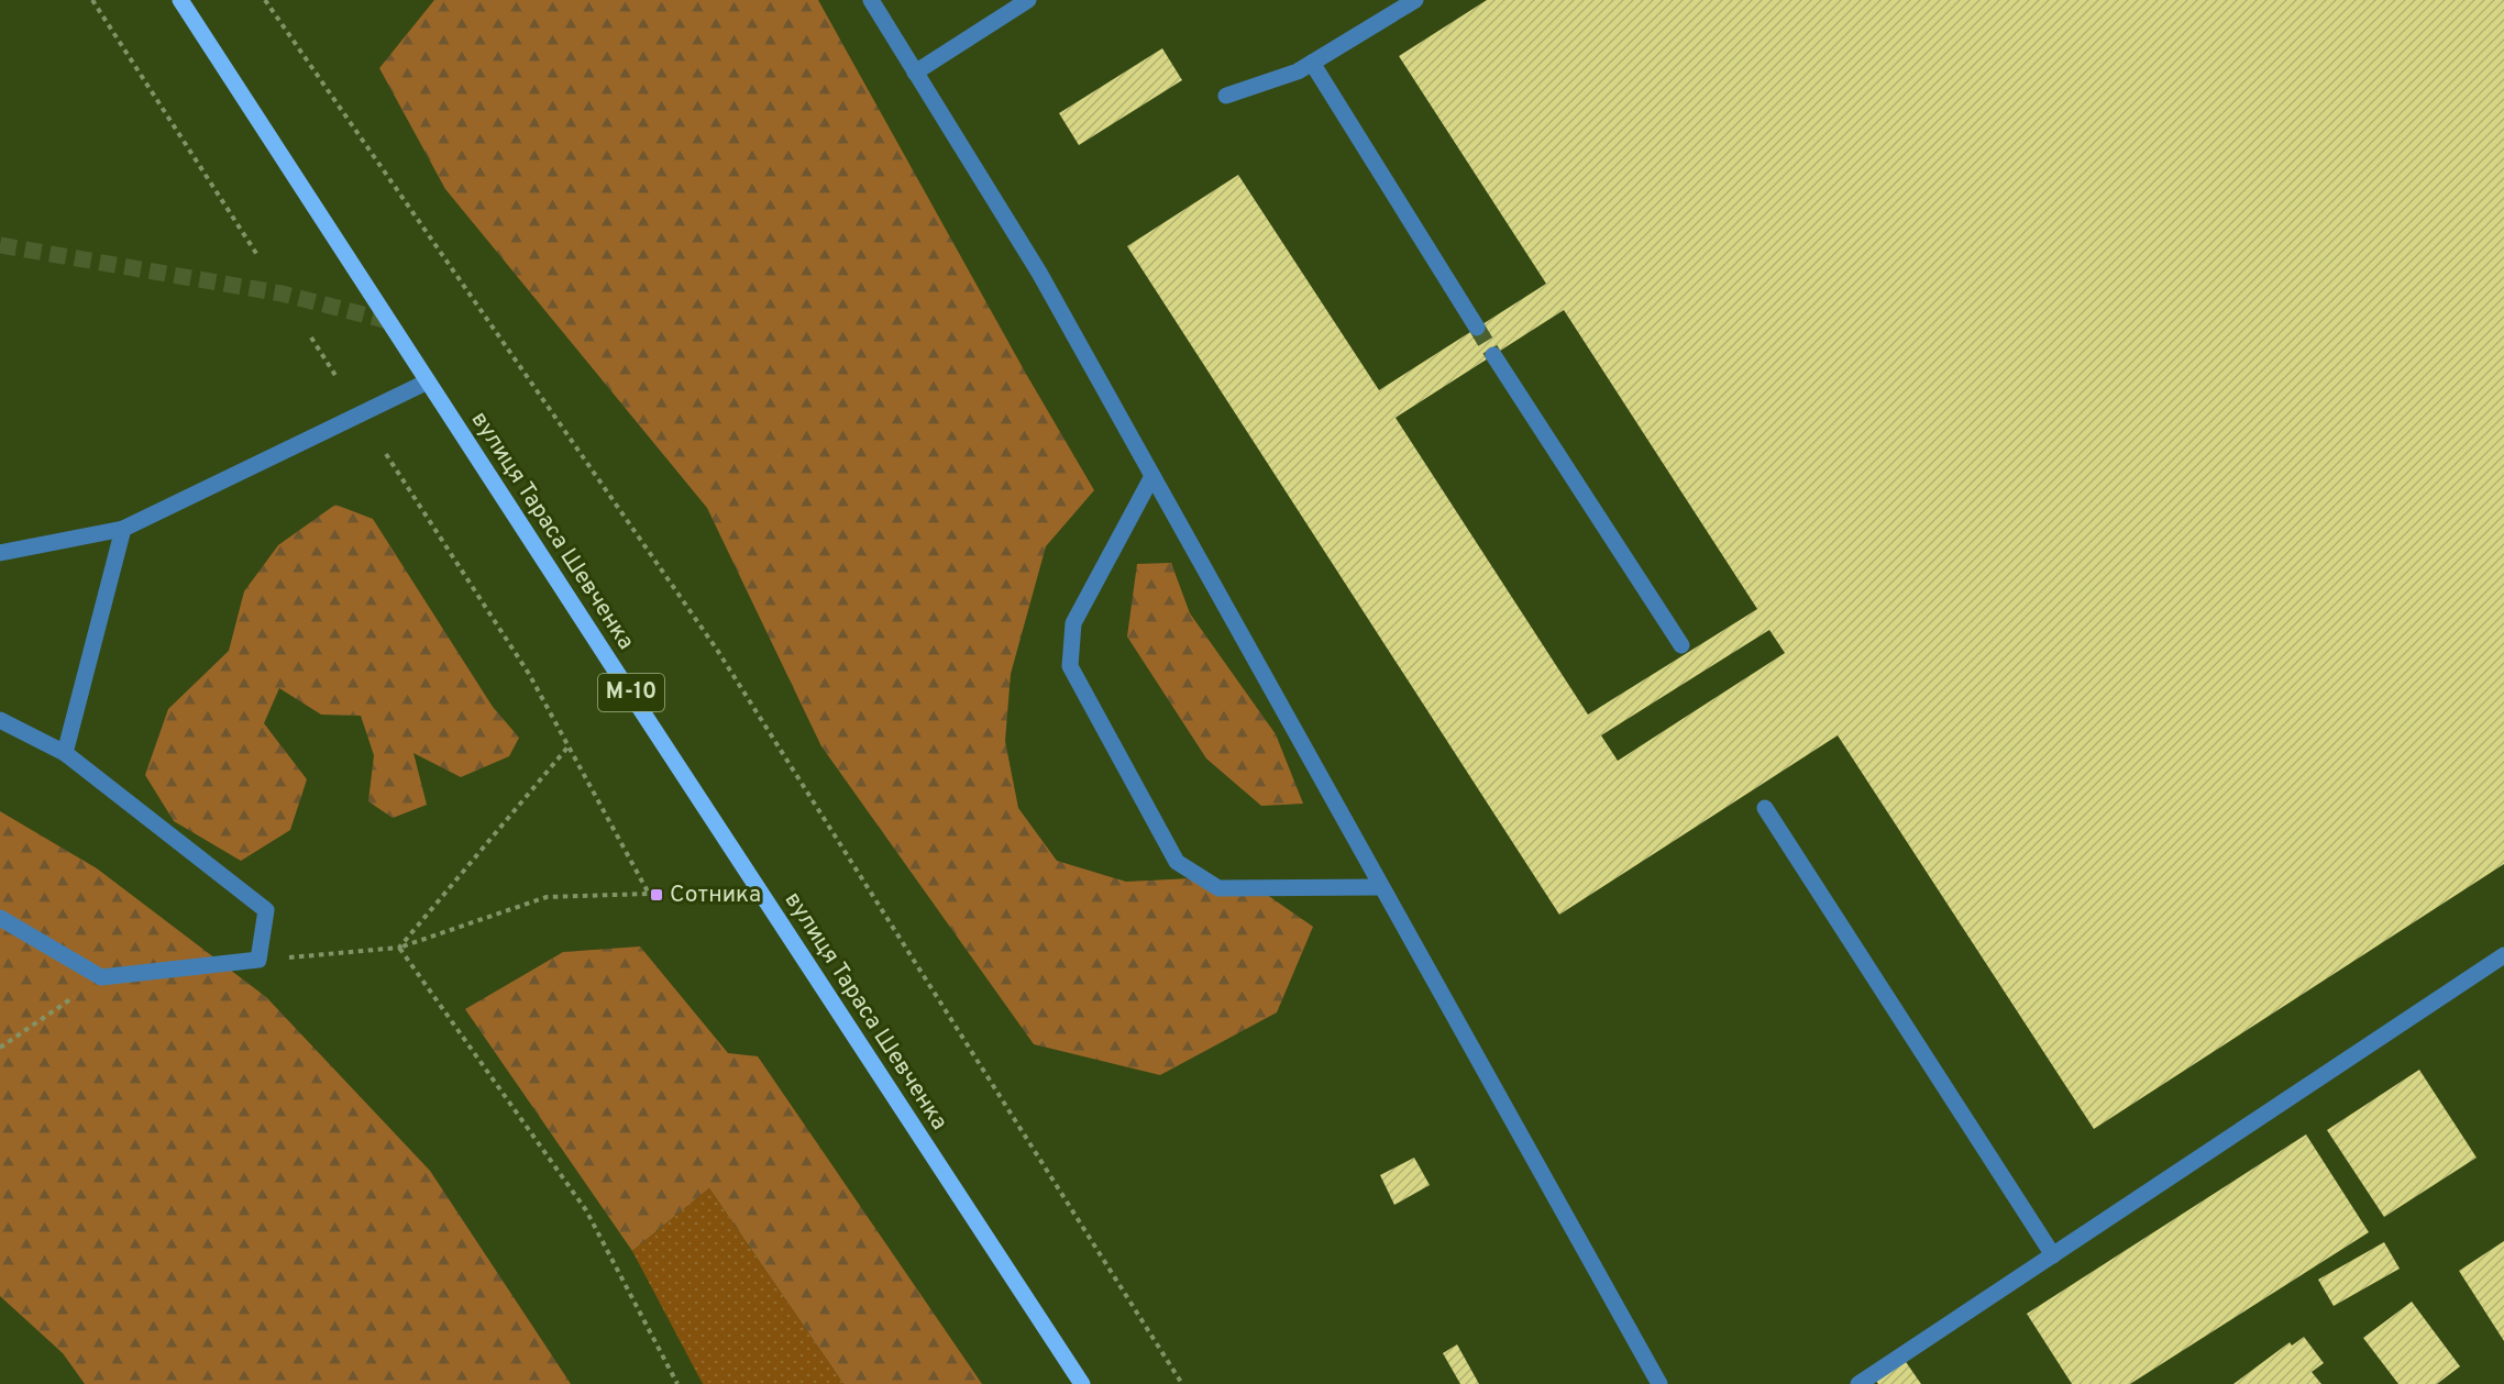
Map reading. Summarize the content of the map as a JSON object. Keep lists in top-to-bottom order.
{
  "streets": {
    "main road": ["вулиця Тараса Шевченка", "М-10"]
  },
  "places": {
    "transit": ["Сотника"]
  }
}
